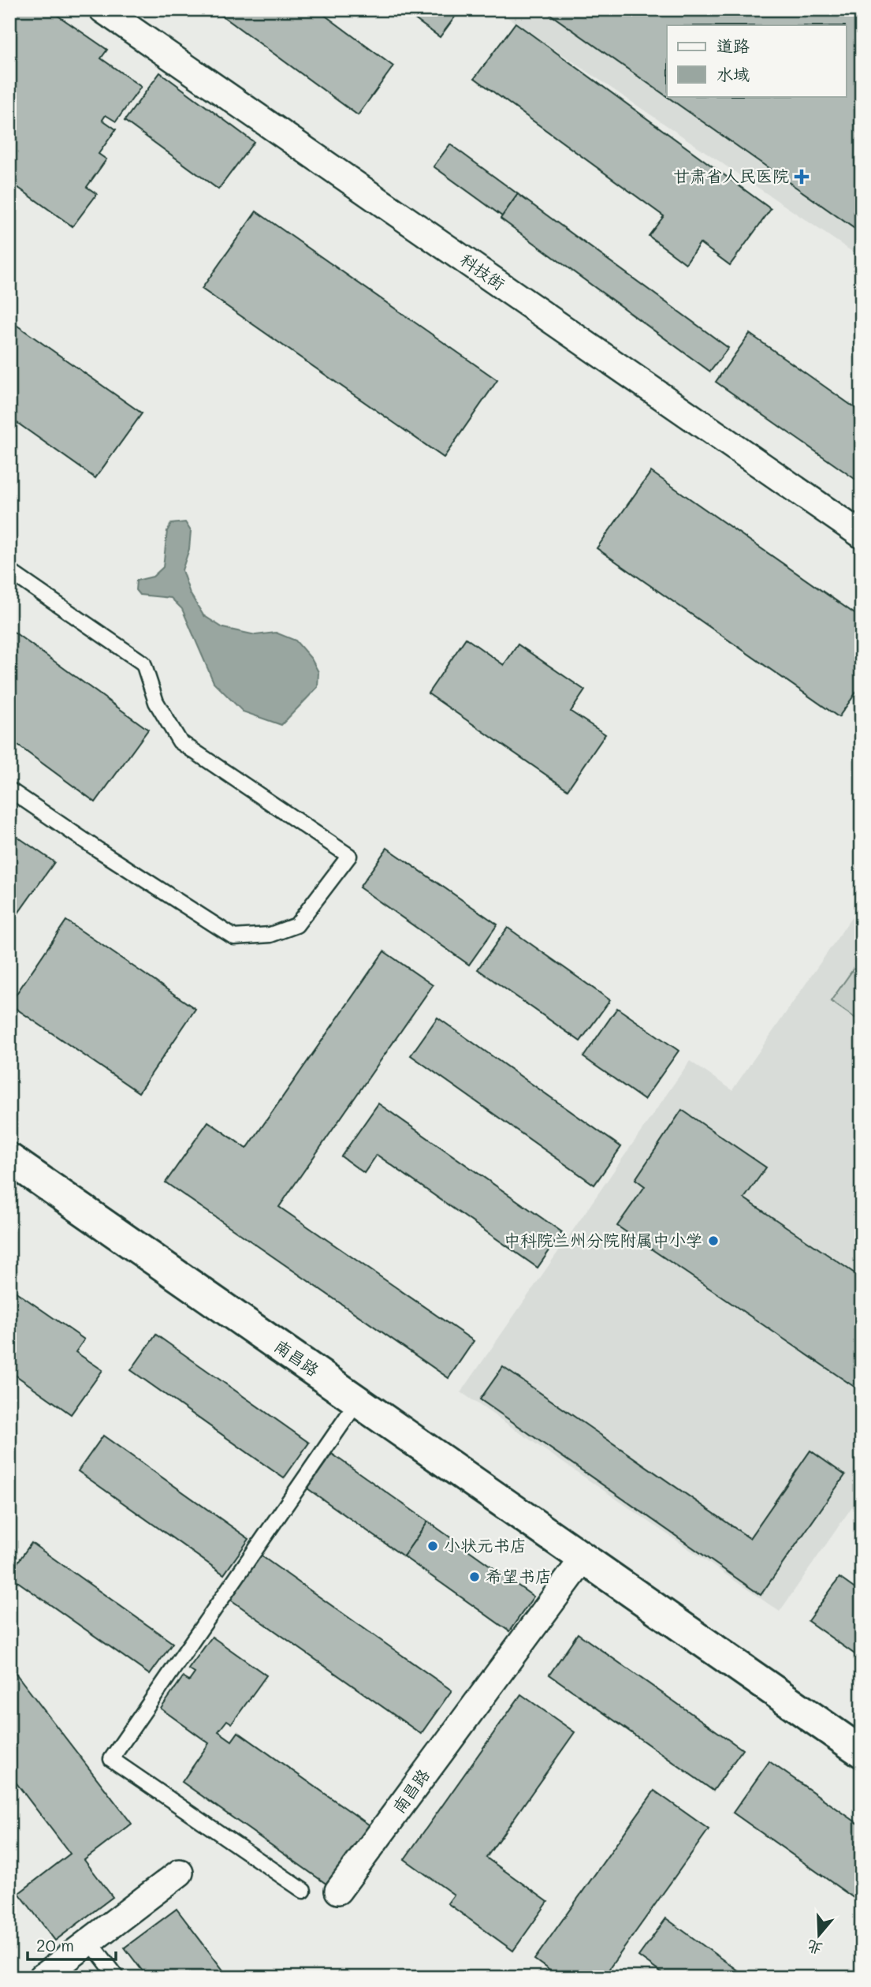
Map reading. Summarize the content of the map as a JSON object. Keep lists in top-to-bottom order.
{
  "streets": {
    "main road": ["南昌路"],
    "street": ["科技街"]
  },
  "places": {
    "health": ["甘肃省人民医院"],
    "other": ["中科院兰州分院附属中小学", "小状元书店", "希望书店"]
  },
  "legend": ["道路", "水域"],
  "scale_bar": "20 m",
  "north": "bottom"
}
